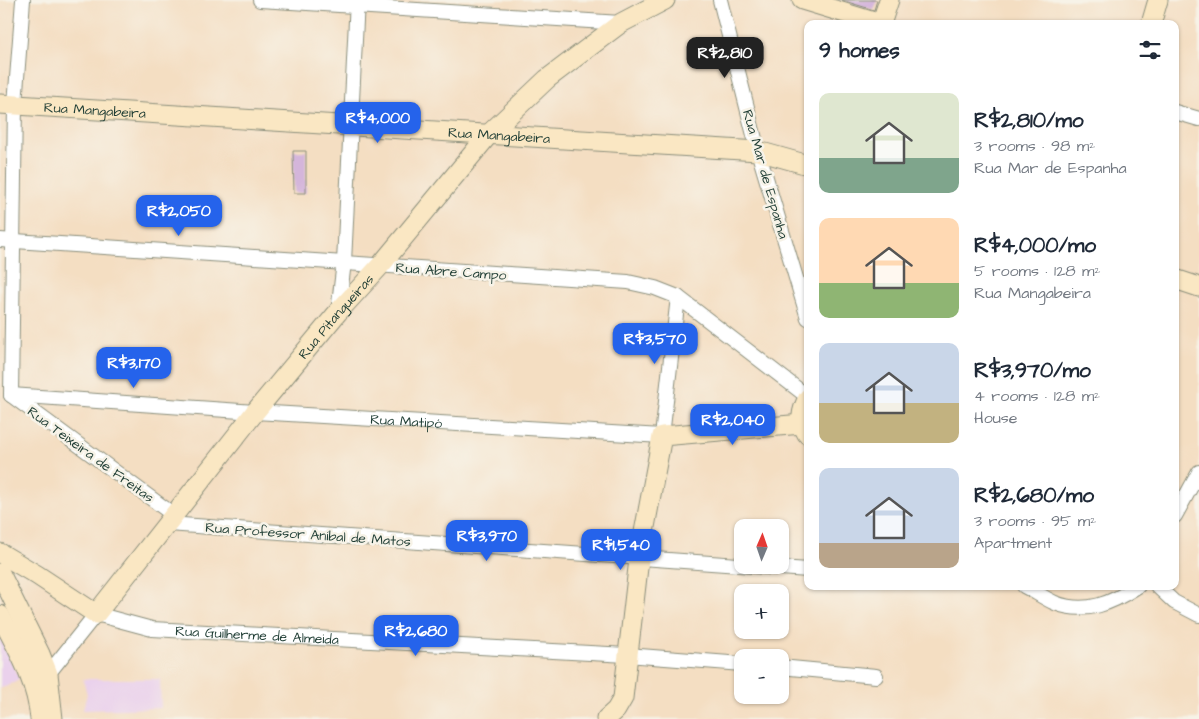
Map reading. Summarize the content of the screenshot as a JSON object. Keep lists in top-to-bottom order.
{
  "streets": {
    "street": [
      "Rua Mangabeira",
      "Rua Mar de Espanha",
      "Rua Abre Campo",
      "Rua Pitangueiras",
      "Rua Matipó",
      "Rua Teixeira de Freitas",
      "Rua Professor Aníbal de Matos",
      "Rua Guilherme de Almeida"
    ]
  },
  "crossings": [
    ["Rua Mangabeira", "Rua Mar de Espanha"],
    ["Rua Mangabeira", "Rua Pitangueiras"],
    ["Rua Abre Campo", "Rua Pitangueiras"],
    ["Rua Pitangueiras", "Rua Matipó"],
    ["Rua Pitangueiras", "Rua Teixeira de Freitas"],
    ["Rua Pitangueiras", "Rua Professor Aníbal de Matos"],
    ["Rua Pitangueiras", "Rua Guilherme de Almeida"],
    ["Rua Matipó", "Rua Teixeira de Freitas"],
    ["Rua Teixeira de Freitas", "Rua Professor Aníbal de Matos"]
  ],
  "north": "top",
  "page": {
    "heading": "9 homes",
    "price": [
      "R$2,810",
      "R$4,000",
      "R$2,050",
      "R$3,570",
      "R$3,170",
      "R$2,040",
      "R$3,970",
      "R$1,540",
      "R$2,680"
    ],
    "list": [
      {
        "name": "R$2,810/mo",
        "note": "3 rooms · 98 m² · Rua Mar de Espanha"
      },
      {
        "name": "R$4,000/mo",
        "note": "5 rooms · 128 m² · Rua Mangabeira"
      },
      {
        "name": "R$3,970/mo",
        "note": "4 rooms · 128 m² · House"
      },
      {
        "name": "R$2,680/mo",
        "note": "3 rooms · 95 m² · Apartment"
      }
    ],
    "map_buttons": ["+", "−"]
  }
}
